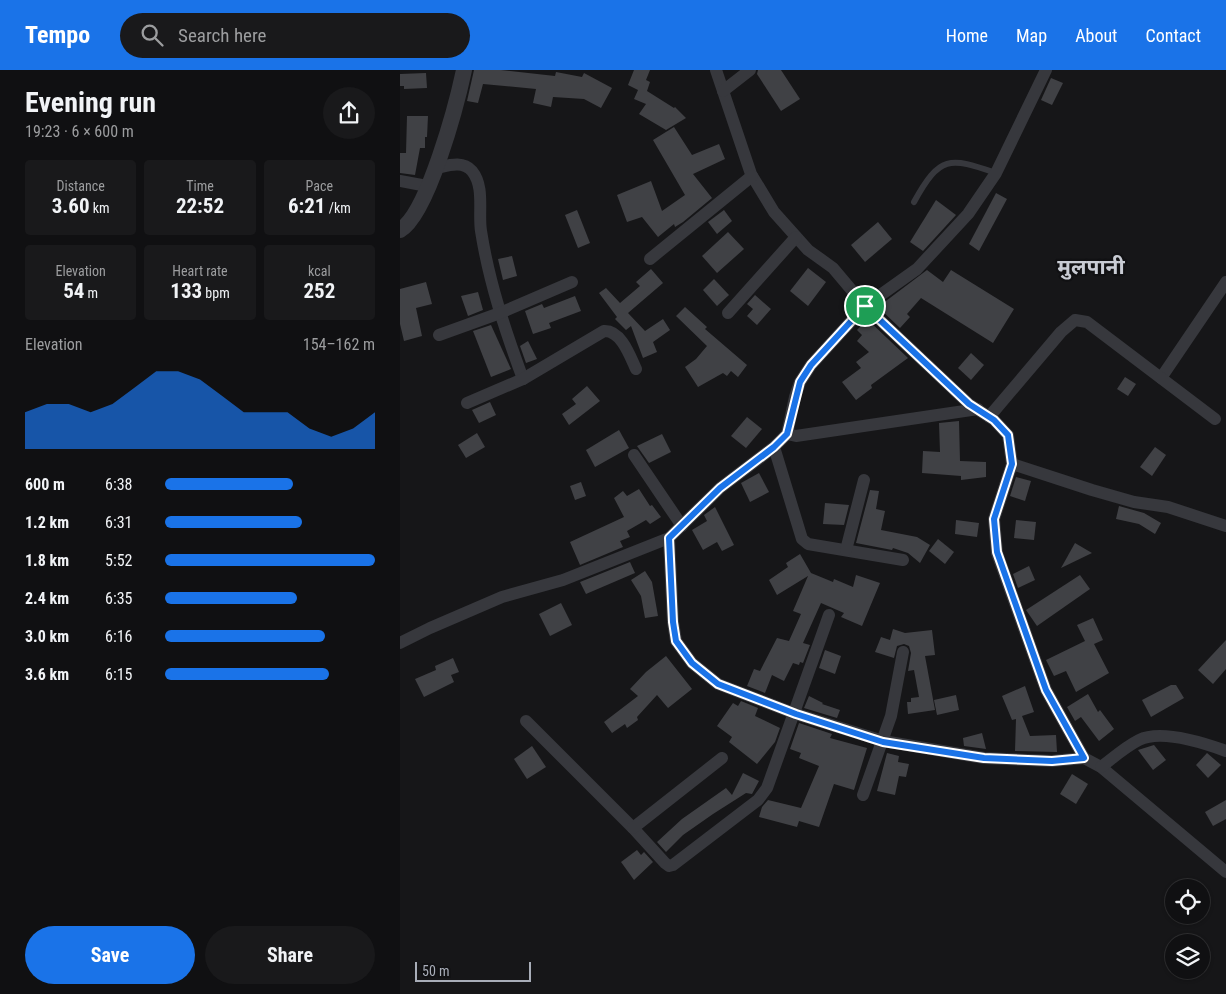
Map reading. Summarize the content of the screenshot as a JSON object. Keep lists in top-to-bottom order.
{
  "districts": ["मुलपानी"],
  "scale_bar": "50 m",
  "page": {
    "header": "Tempo",
    "search": "Search here",
    "nav": [
      "Home",
      "Map",
      "About",
      "Contact"
    ],
    "heading": ["Evening run", "19:23 · 6 × 600 m"],
    "stats": [
      ["Distance", "3.60 km"],
      ["Time", "22:52"],
      ["Pace", "6:21 /km"],
      ["Elevation", "54 m"],
      ["Heart rate", "133 bpm"],
      ["kcal", "252"]
    ],
    "chart": ["Elevation", "154–162 m"],
    "list": [
      {
        "name": "600 m",
        "note": "6:38"
      },
      {
        "name": "1.2 km",
        "note": "6:31"
      },
      {
        "name": "1.8 km",
        "note": "5:52"
      },
      {
        "name": "2.4 km",
        "note": "6:35"
      },
      {
        "name": "3.0 km",
        "note": "6:16"
      },
      {
        "name": "3.6 km",
        "note": "6:15"
      }
    ],
    "buttons": ["Save", "Share"],
    "scale": "50 m"
  }
}
